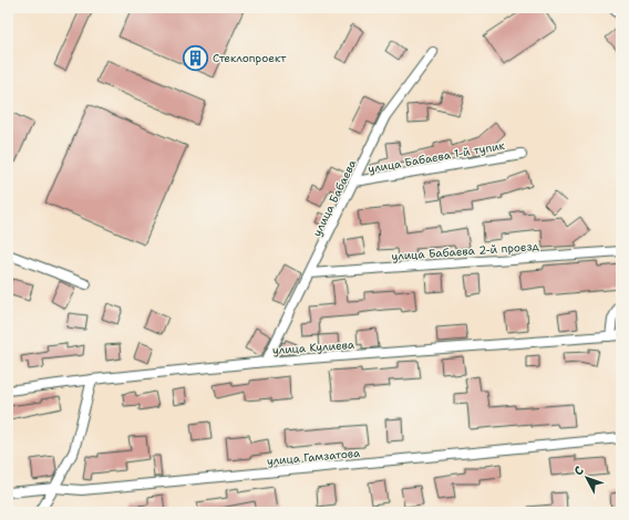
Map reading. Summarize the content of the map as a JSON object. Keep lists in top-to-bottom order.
{
  "streets": {
    "street": [
      "улица Бабаева 1-й тупик",
      "улица Бабаева",
      "улица Бабаева 2-й проезд",
      "улица Кулиева",
      "улица Гамзатова"
    ]
  },
  "crossings": [
    ["улица Бабаева 1-й тупик", "улица Бабаева"],
    ["улица Бабаева", "улица Бабаева 2-й проезд"],
    ["улица Бабаева", "улица Кулиева"]
  ],
  "places": {
    "building": ["Стеклопроект"]
  },
  "north": "top left"
}
